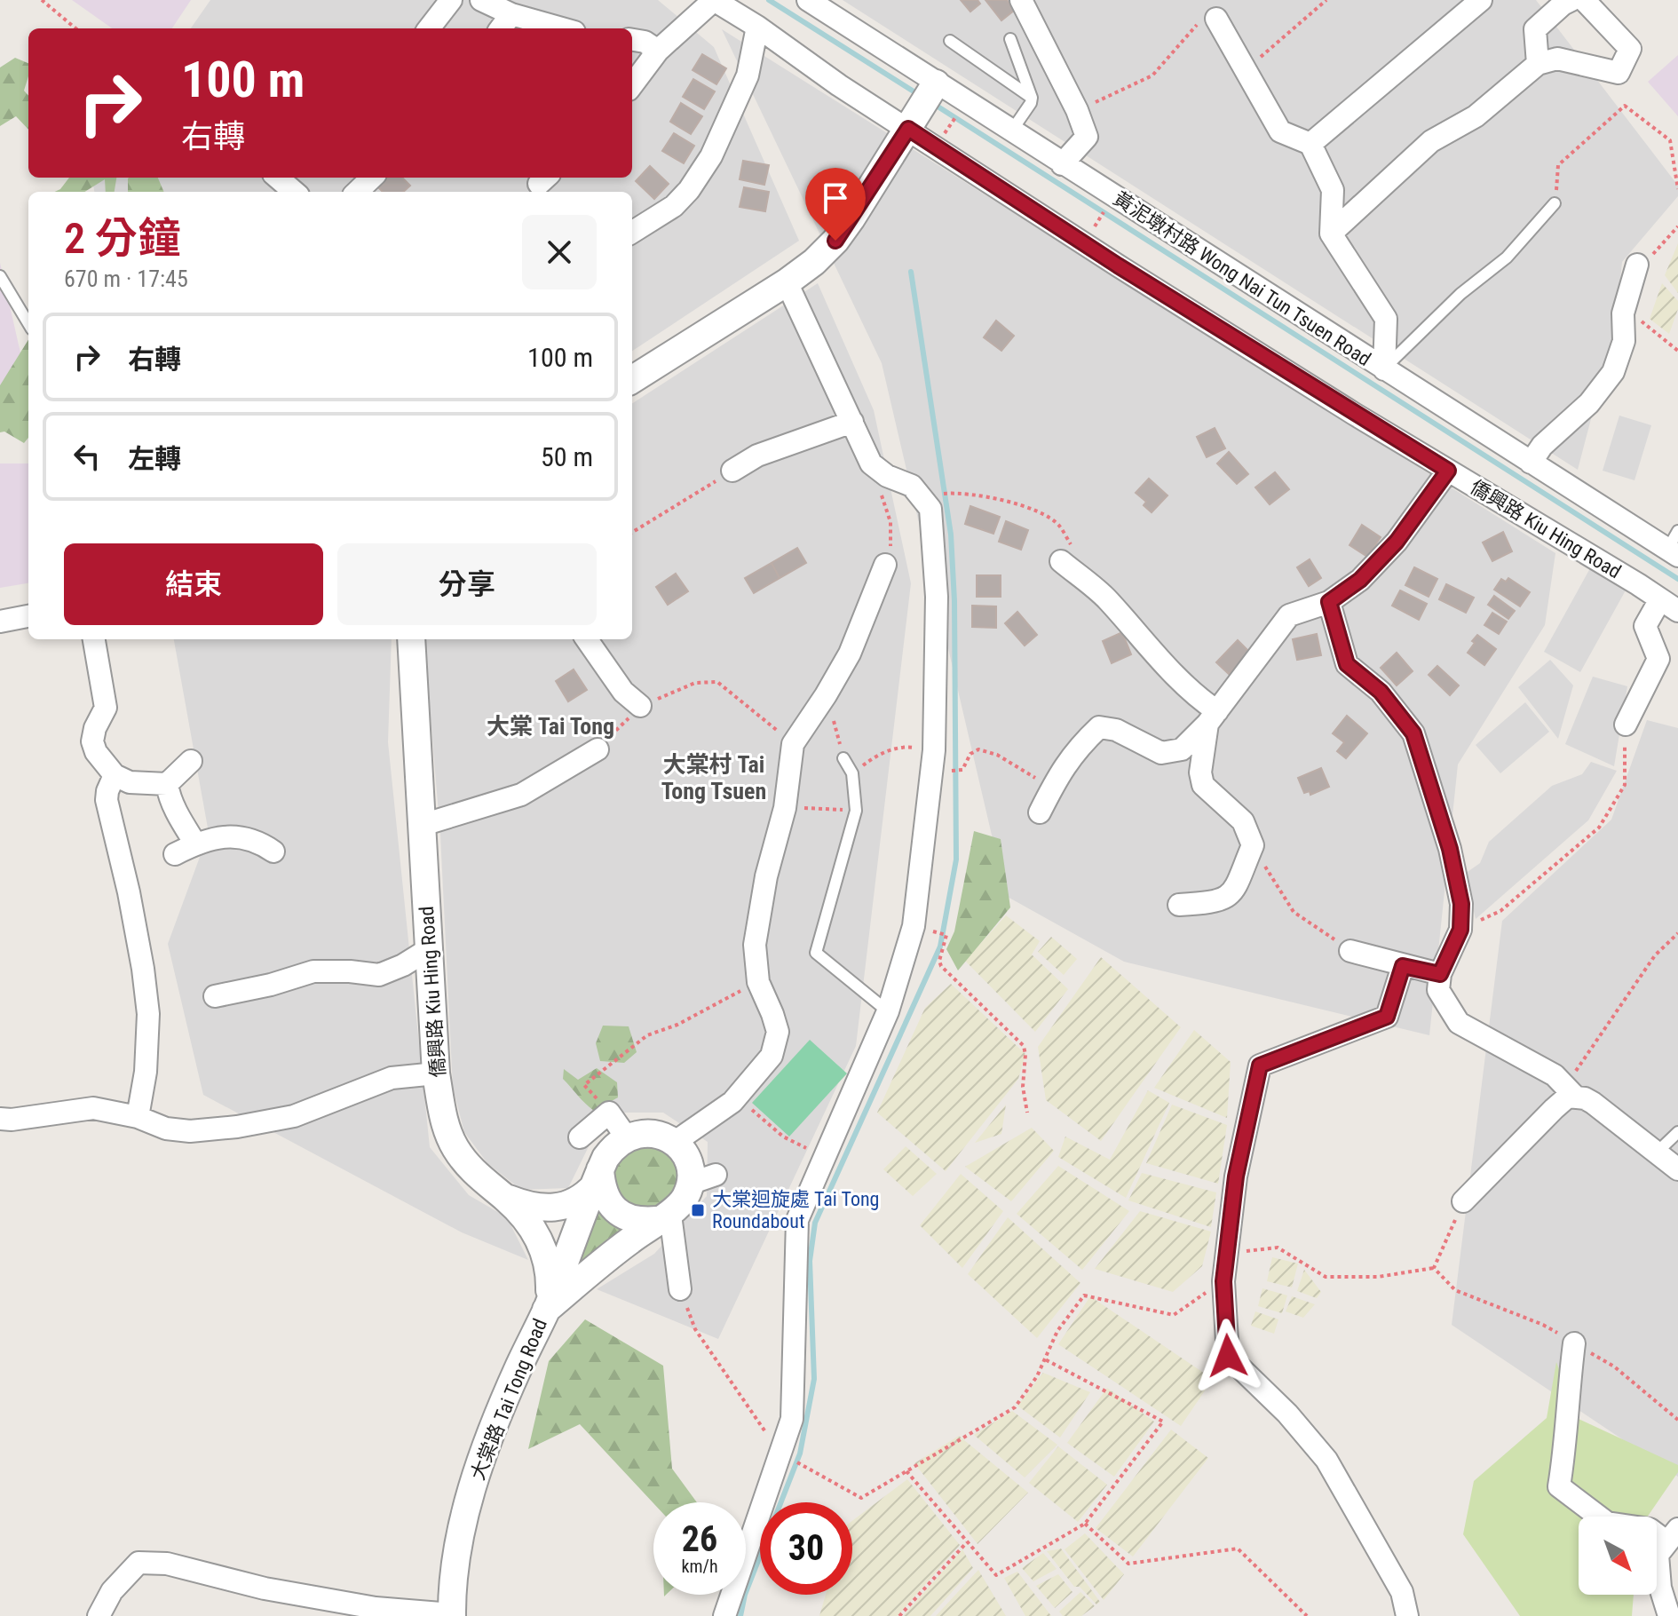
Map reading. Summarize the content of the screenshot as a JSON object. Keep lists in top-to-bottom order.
{
  "streets": {
    "street": ["黃泥墩村路 Wong Nai Tun Tsuen Road", "僑興路 Kiu Hing Road", "大棠路 Tai Tong Road"]
  },
  "crossings": [
    ["僑興路 Kiu Hing Road", "大棠路 Tai Tong Road"]
  ],
  "districts": ["大棠 Tai Tong", "大棠村 Tai Tong Tsuen"],
  "places": {
    "transit": ["大棠迴旋處 Tai Tong Roundabout"]
  },
  "north": "bottom right",
  "page": {
    "turn": ["100 m", "右轉"],
    "heading": ["2 分鐘", "670 m · 17:45"],
    "list": [
      {
        "name": "右轉",
        "value": "100 m"
      },
      {
        "name": "左轉",
        "value": "50 m"
      }
    ],
    "buttons": ["結束", "分享"],
    "speed": "26 km/h",
    "limit": "30"
  }
}
